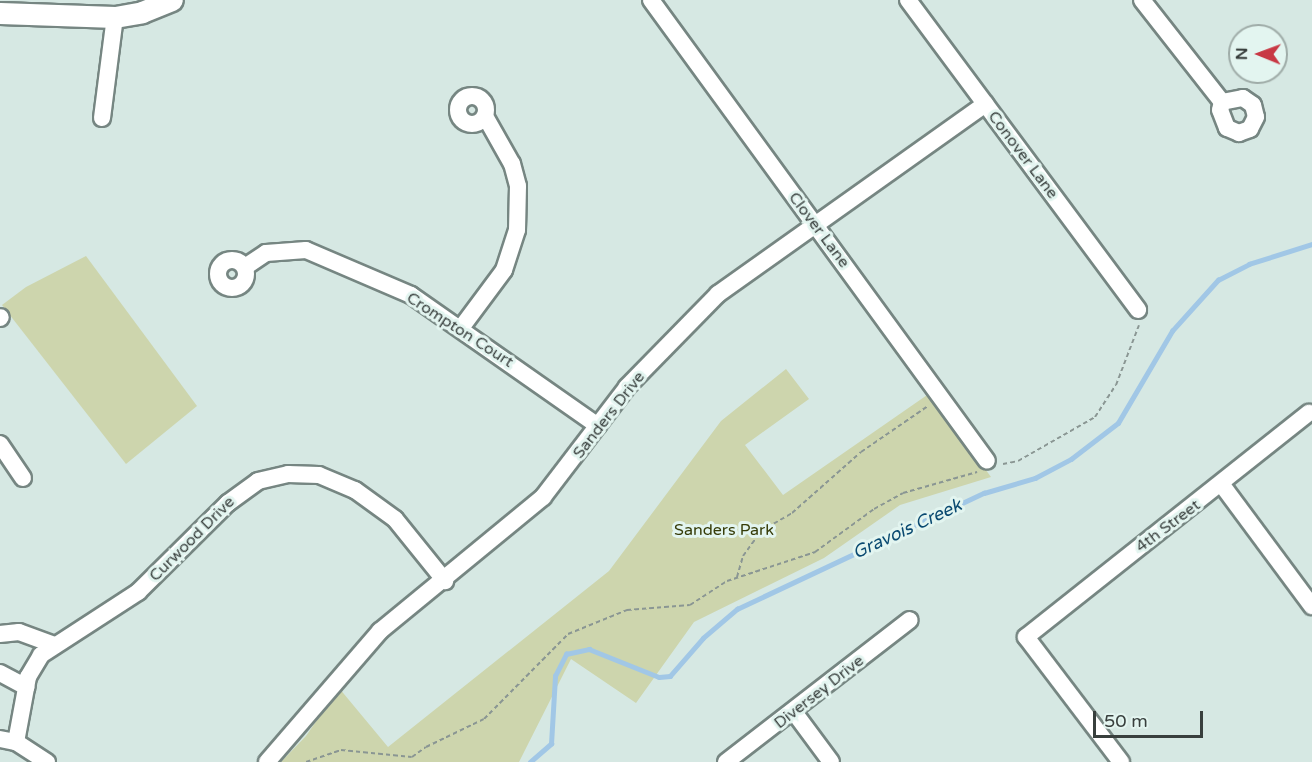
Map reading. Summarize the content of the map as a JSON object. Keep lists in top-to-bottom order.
{
  "streets": {
    "street": [
      "Conover Lane",
      "Clover Lane",
      "Crompton Court",
      "Sanders Drive",
      "4th Street",
      "Curwood Drive",
      "Diversey Drive"
    ]
  },
  "crossings": [
    ["Conover Lane", "Sanders Drive"],
    ["Clover Lane", "Sanders Drive"],
    ["Crompton Court", "Sanders Drive"],
    ["Sanders Drive", "Curwood Drive"]
  ],
  "water": ["Gravois Creek"],
  "parks": ["Sanders Park"],
  "scale_bar": "50 m",
  "north": "left"
}
